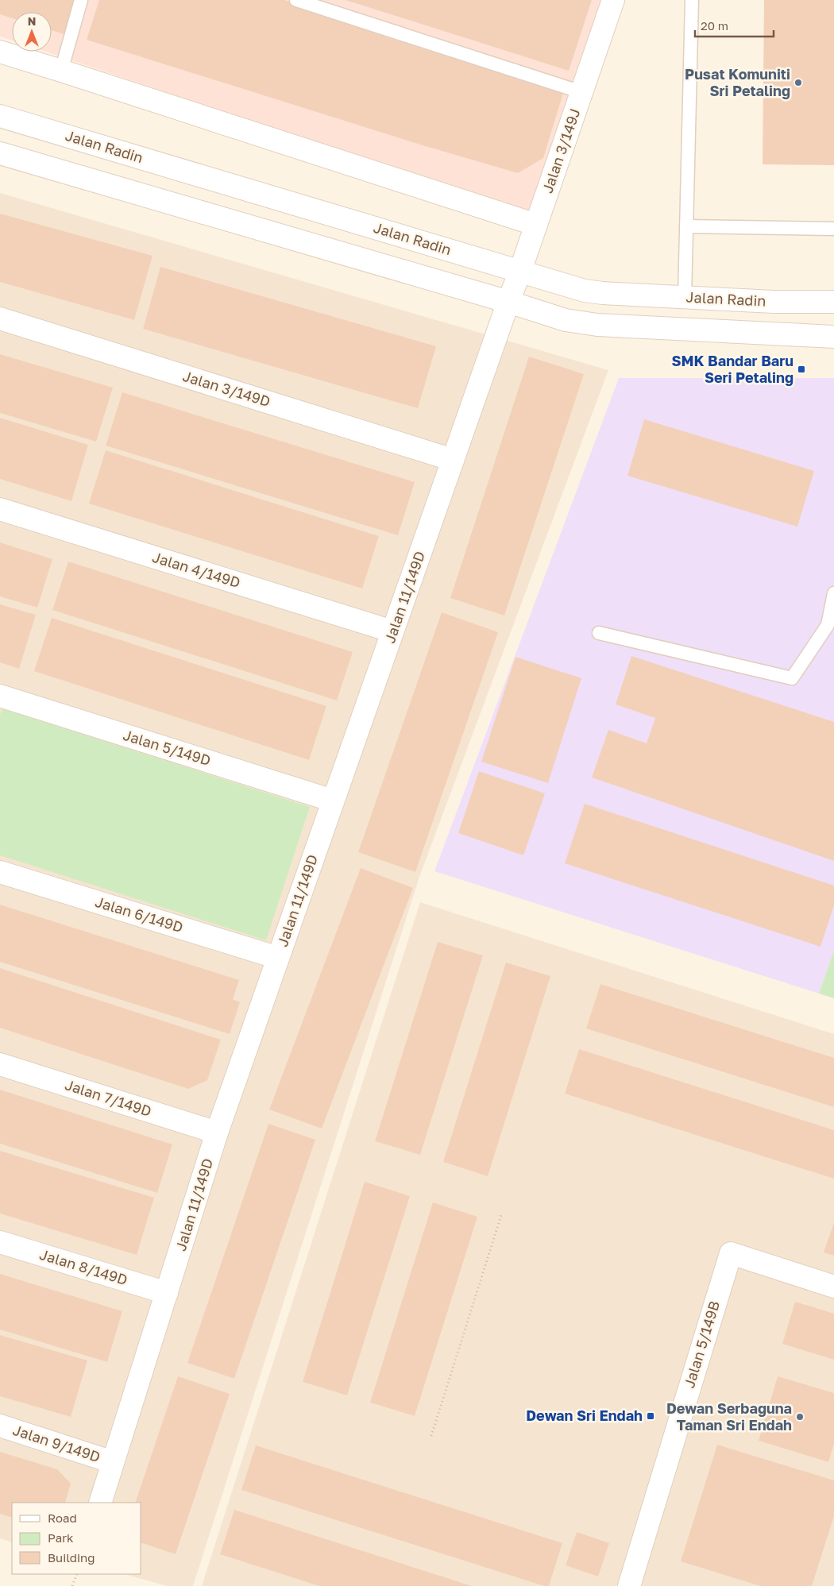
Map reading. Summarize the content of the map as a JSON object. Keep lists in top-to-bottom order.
{
  "streets": {
    "street": [
      "Jalan Radin",
      "Jalan 3/149J",
      "Jalan 3/149D",
      "Jalan 4/149D",
      "Jalan 11/149D",
      "Jalan 5/149D",
      "Jalan 6/149D",
      "Jalan 7/149D",
      "Jalan 8/149D",
      "Jalan 5/149B",
      "Jalan 9/149D"
    ]
  },
  "crossings": [
    ["Jalan Radin", "Jalan 3/149J"],
    ["Jalan 3/149J", "Jalan 11/149D"],
    ["Jalan 3/149D", "Jalan 11/149D"],
    ["Jalan 4/149D", "Jalan 11/149D"],
    ["Jalan 11/149D", "Jalan 5/149D"],
    ["Jalan 11/149D", "Jalan 6/149D"],
    ["Jalan 11/149D", "Jalan 7/149D"],
    ["Jalan 11/149D", "Jalan 8/149D"],
    ["Jalan 11/149D", "Jalan 9/149D"]
  ],
  "places": {
    "other": ["Pusat Komuniti Sri Petaling", "Dewan Serbaguna Taman Sri Endah"],
    "transit": ["SMK Bandar Baru Seri Petaling", "Dewan Sri Endah"]
  },
  "legend": ["Road", "Park", "Building"],
  "scale_bar": "20 m",
  "north": "top"
}
